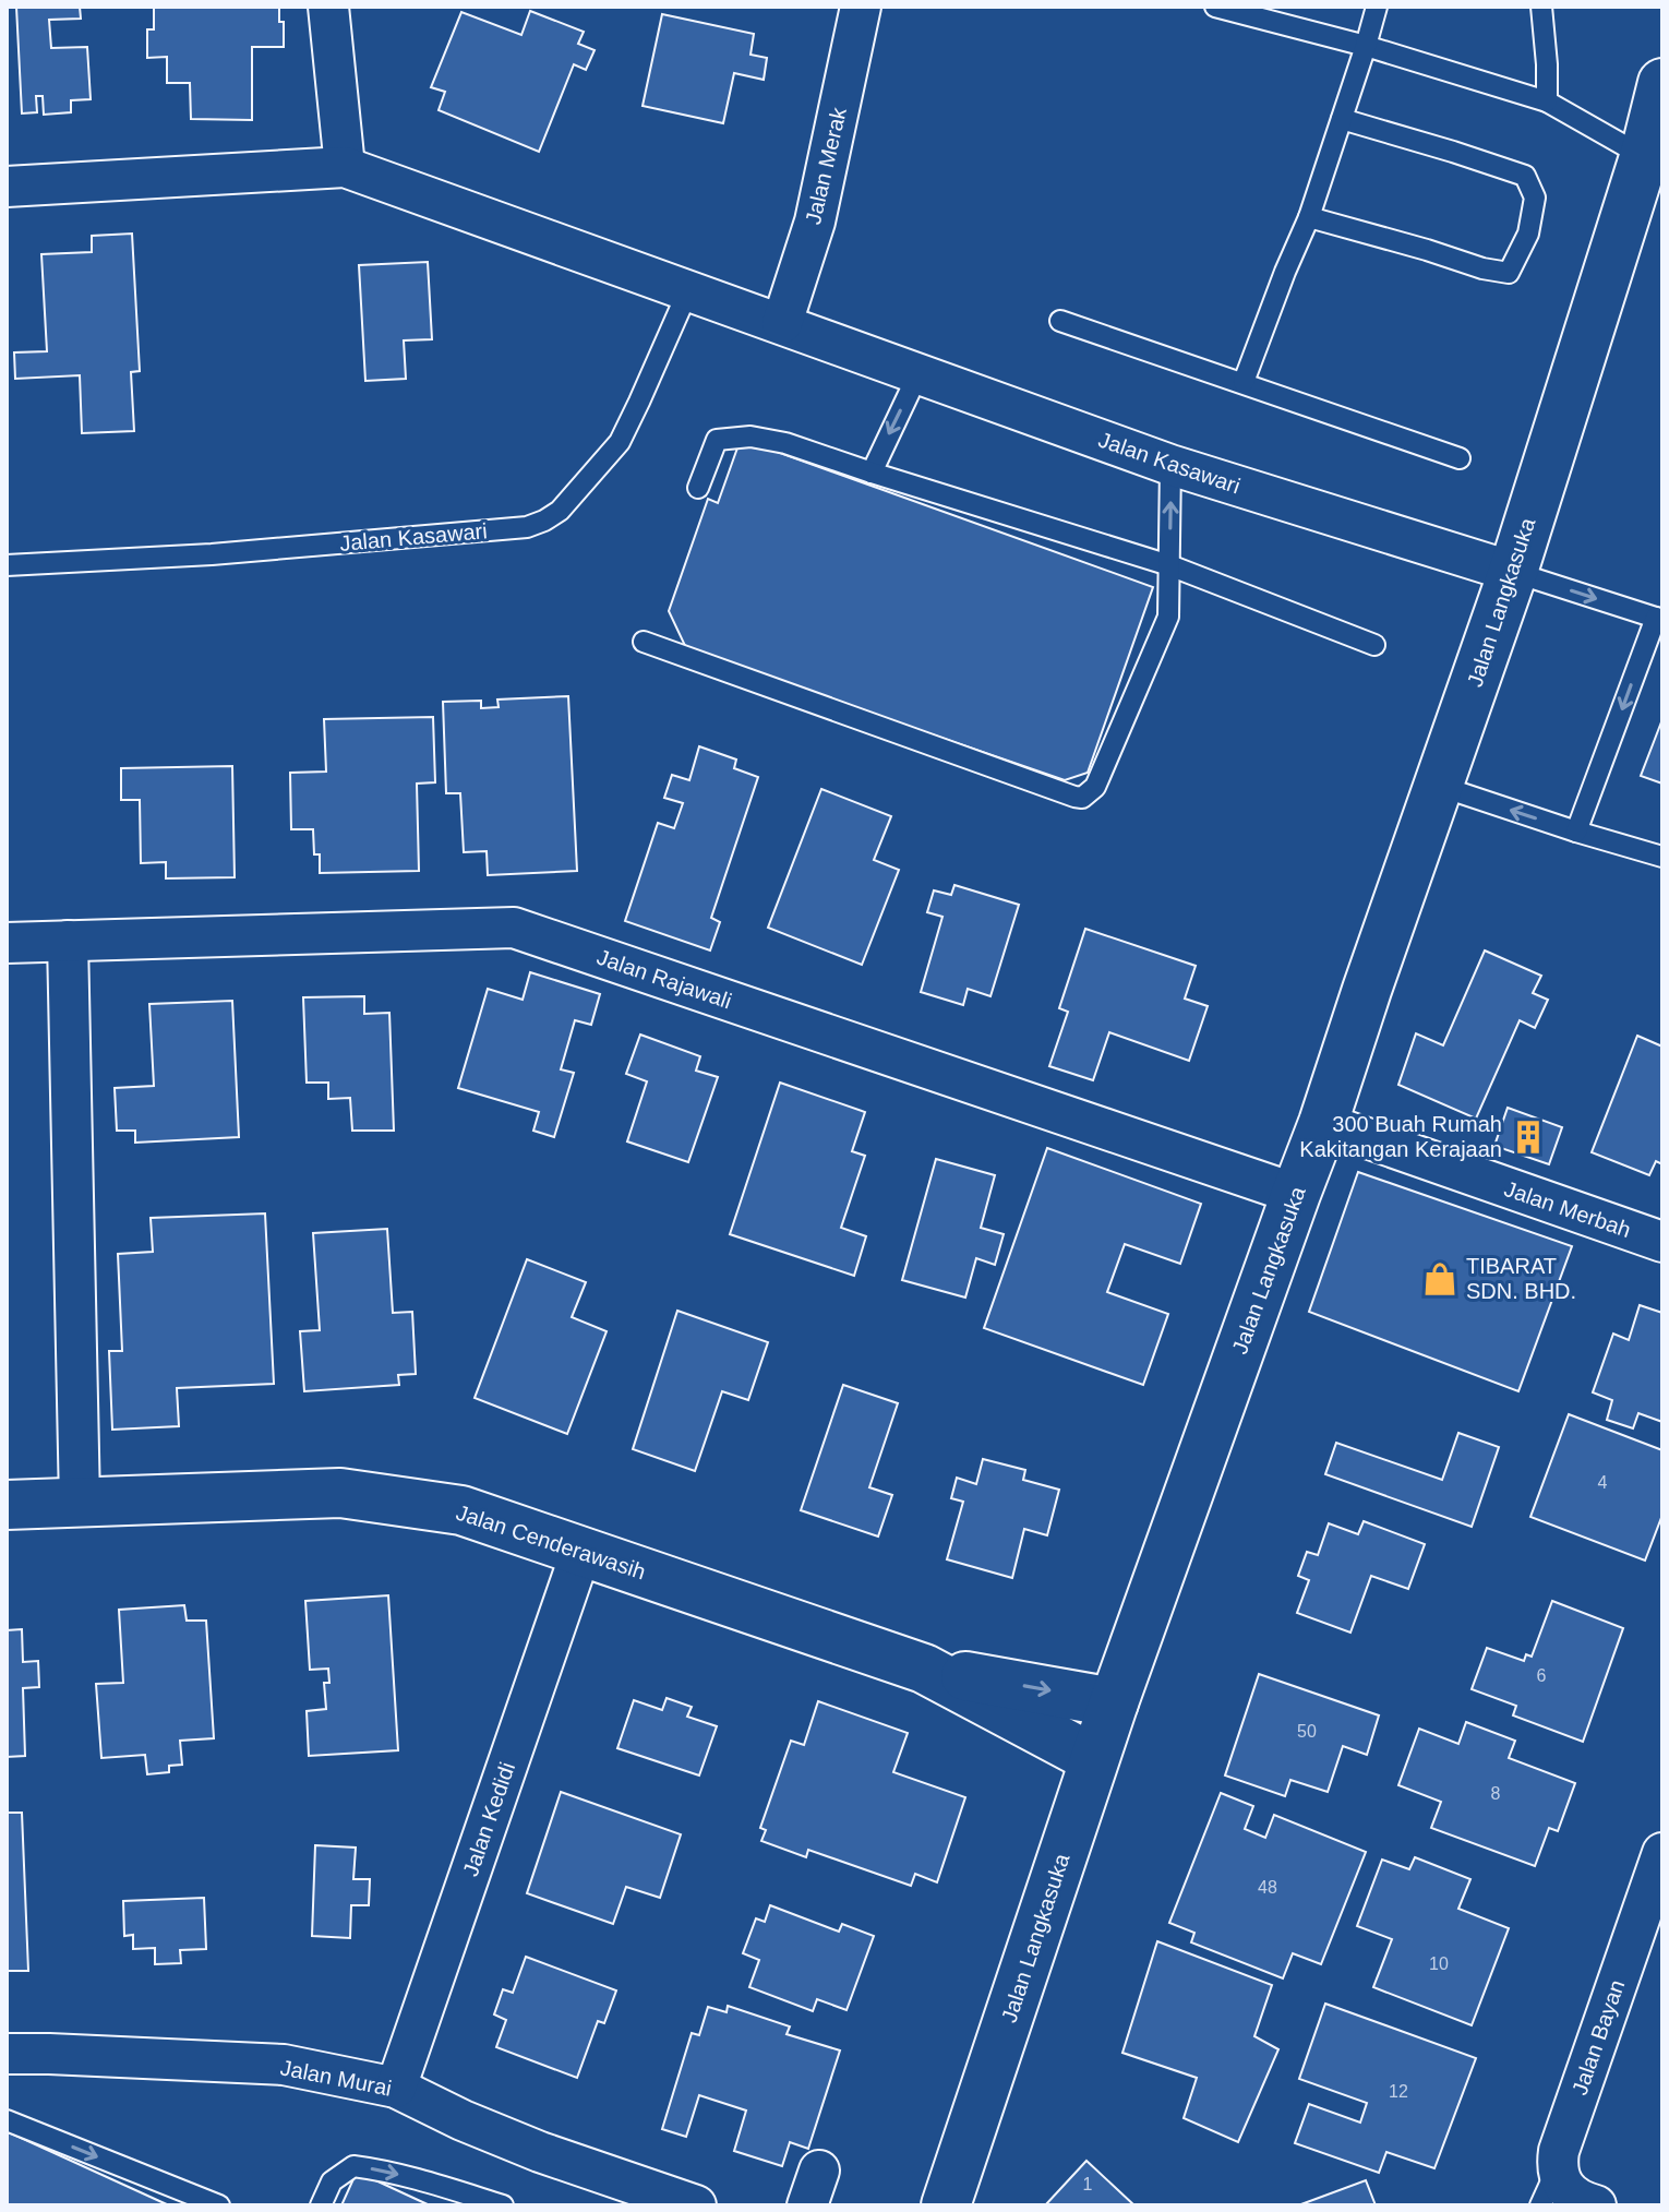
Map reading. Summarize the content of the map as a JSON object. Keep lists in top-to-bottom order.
{
  "streets": {
    "main road": ["Jalan Langkasuka", "Jalan Cenderawasih"],
    "street": [
      "Jalan Merak",
      "Jalan Kasawari",
      "Jalan Rajawali",
      "Jalan Merbah",
      "Jalan Kedidi",
      "Jalan Bayan",
      "Jalan Murai"
    ]
  },
  "crossings": [
    ["Jalan Merak", "Jalan Kasawari"],
    ["Jalan Kasawari", "Jalan Langkasuka"],
    ["Jalan Langkasuka", "Jalan Rajawali"],
    ["Jalan Langkasuka", "Jalan Merbah"],
    ["Jalan Langkasuka", "Jalan Cenderawasih"],
    ["Jalan Cenderawasih", "Jalan Kedidi"],
    ["Jalan Kedidi", "Jalan Murai"]
  ],
  "places": {
    "building": ["300 Buah Rumah Kakitangan Kerajaan"],
    "shop": ["TIBARAT SDN. BHD."]
  },
  "house_numbers": [
    "4",
    "6",
    "50",
    "8",
    "48",
    "10",
    "12",
    "1"
  ]
}
